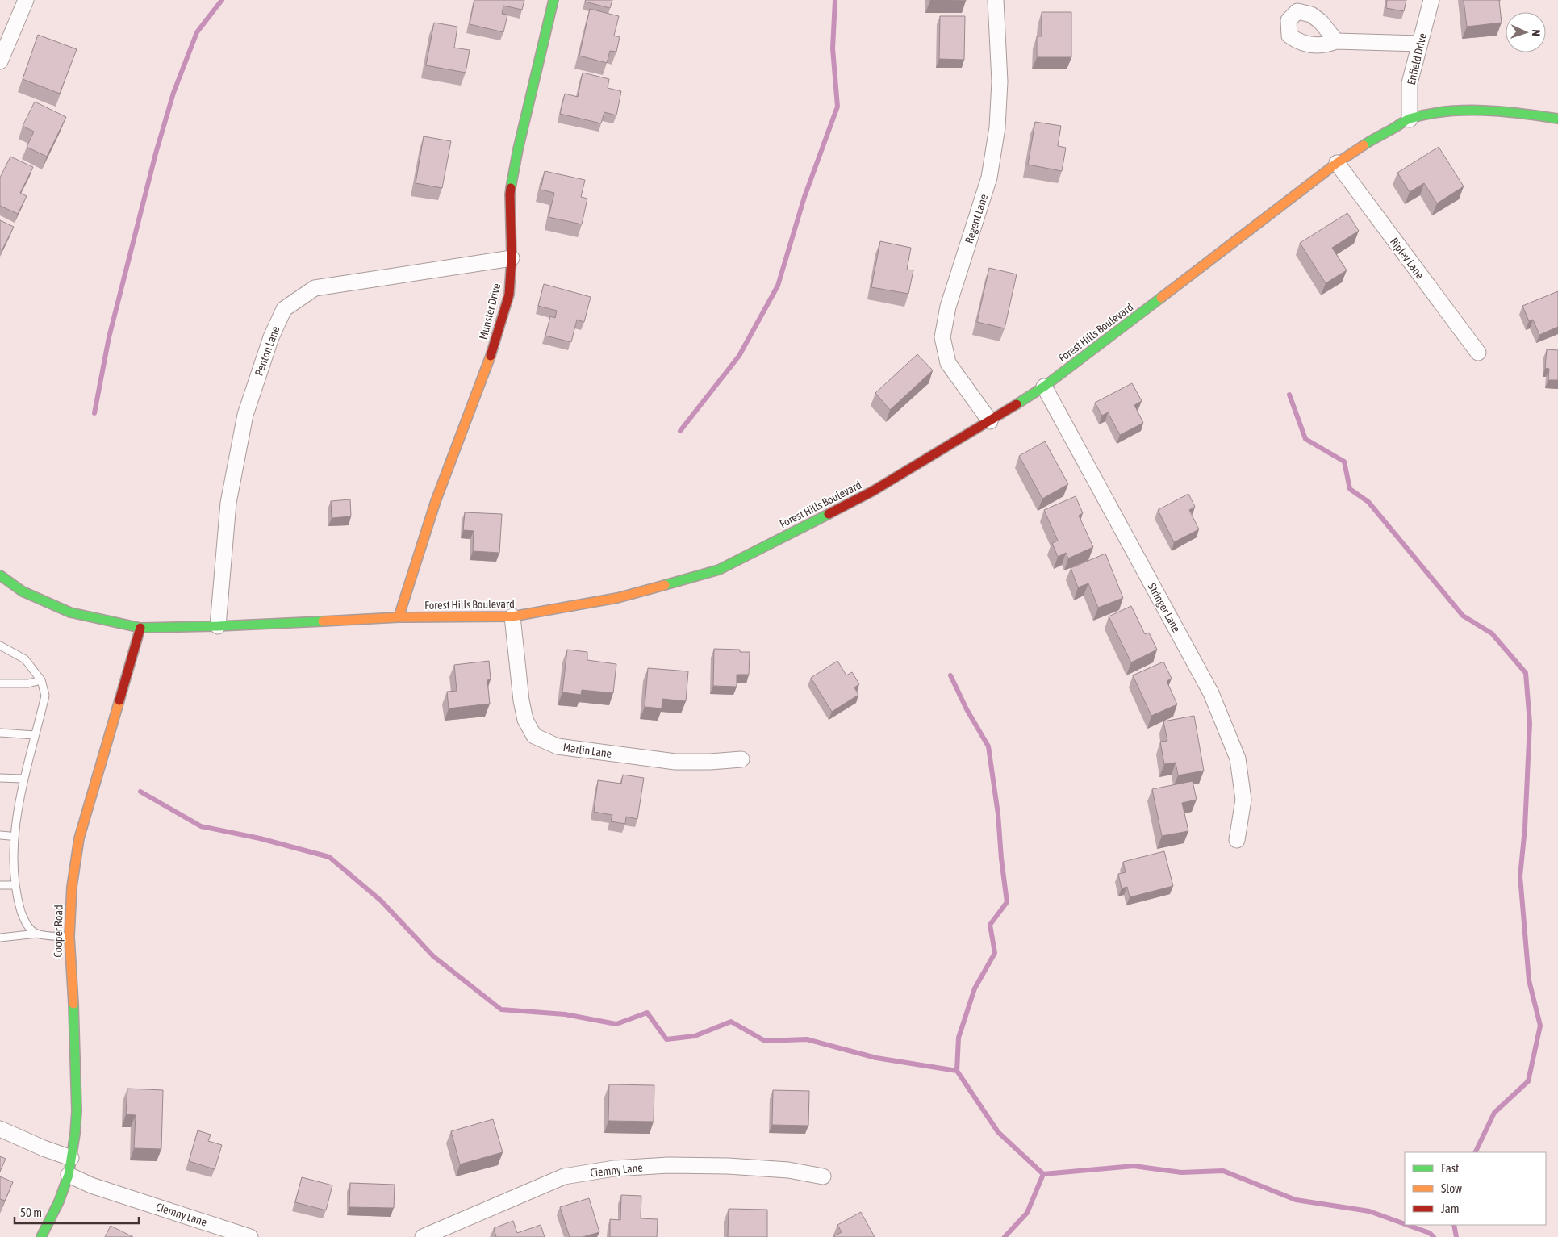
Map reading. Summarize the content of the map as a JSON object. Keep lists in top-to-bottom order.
{
  "streets": {
    "main road": ["Munster Drive", "Forest Hills Boulevard", "Cooper Road"],
    "street": [
      "Enfield Drive",
      "Regent Lane",
      "Ripley Lane",
      "Penton Lane",
      "Stringer Lane",
      "Marlin Lane",
      "Ciemny Lane"
    ]
  },
  "crossings": [
    ["Enfield Drive", "Forest Hills Boulevard"],
    ["Regent Lane", "Forest Hills Boulevard"],
    ["Ripley Lane", "Forest Hills Boulevard"],
    ["Munster Drive", "Forest Hills Boulevard"],
    ["Munster Drive", "Penton Lane"],
    ["Forest Hills Boulevard", "Penton Lane"],
    ["Forest Hills Boulevard", "Stringer Lane"],
    ["Forest Hills Boulevard", "Marlin Lane"],
    ["Forest Hills Boulevard", "Cooper Road"],
    ["Cooper Road", "Ciemny Lane"]
  ],
  "legend": ["Fast", "Slow", "Jam"],
  "scale_bar": "50 m",
  "north": "right"
}
